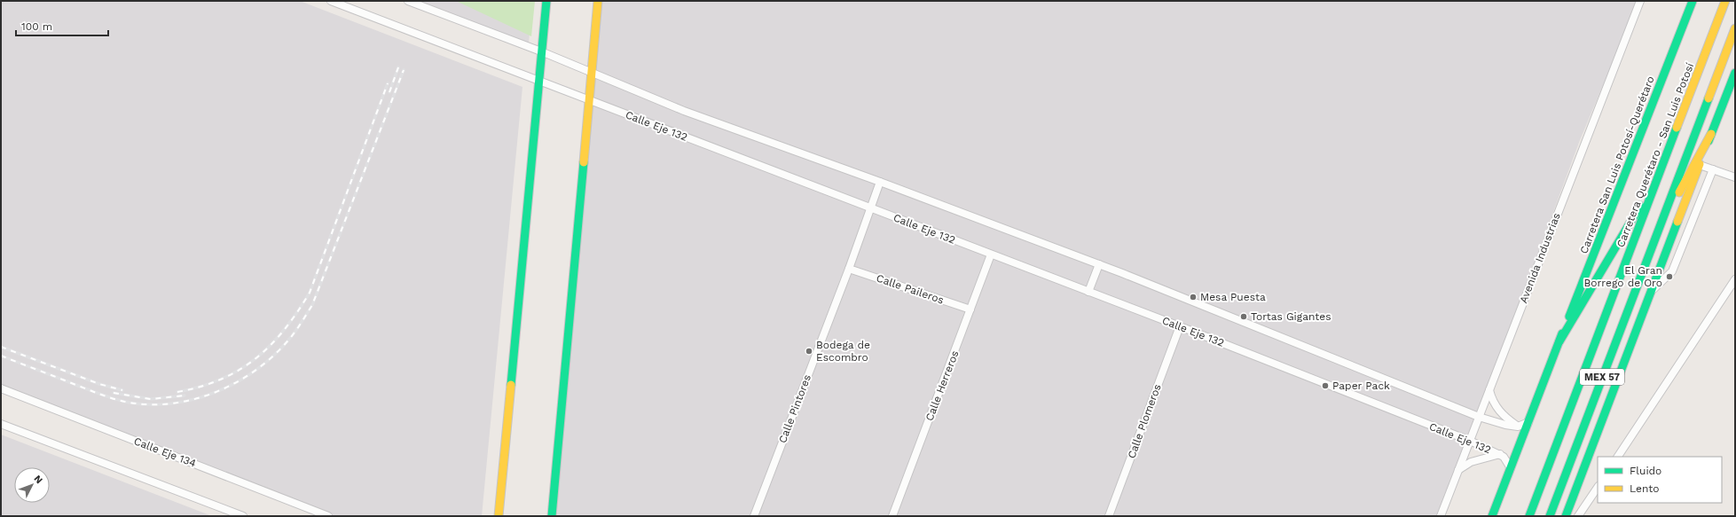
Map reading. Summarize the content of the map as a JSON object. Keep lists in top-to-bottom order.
{
  "streets": {
    "main road": ["Carretera Querétaro - San Luis Potosí", "Carretera San Luis Potosí-Querétaro", "MEX 57"],
    "street": [
      "Calle Eje 132",
      "Avenida Industrias",
      "Calle Paileros",
      "Calle Herreros",
      "Calle Pintores",
      "Calle Plomeros",
      "Calle Eje 134"
    ]
  },
  "crossings": [
    ["Calle Eje 132", "Carretera San Luis Potosí-Querétaro"],
    ["Calle Eje 132", "Avenida Industrias"],
    ["Calle Eje 132", "Calle Herreros"],
    ["Calle Eje 132", "Calle Pintores"],
    ["Calle Eje 132", "Calle Plomeros"],
    ["Calle Paileros", "Calle Herreros"],
    ["Calle Paileros", "Calle Pintores"]
  ],
  "places": [
    "El Gran Borrego de Oro",
    "Mesa Puesta",
    "Tortas Gigantes",
    "Bodega de Escombro",
    "Paper Pack"
  ],
  "legend": ["Fluido", "Lento"],
  "scale_bar": "100 m",
  "north": "top right"
}
